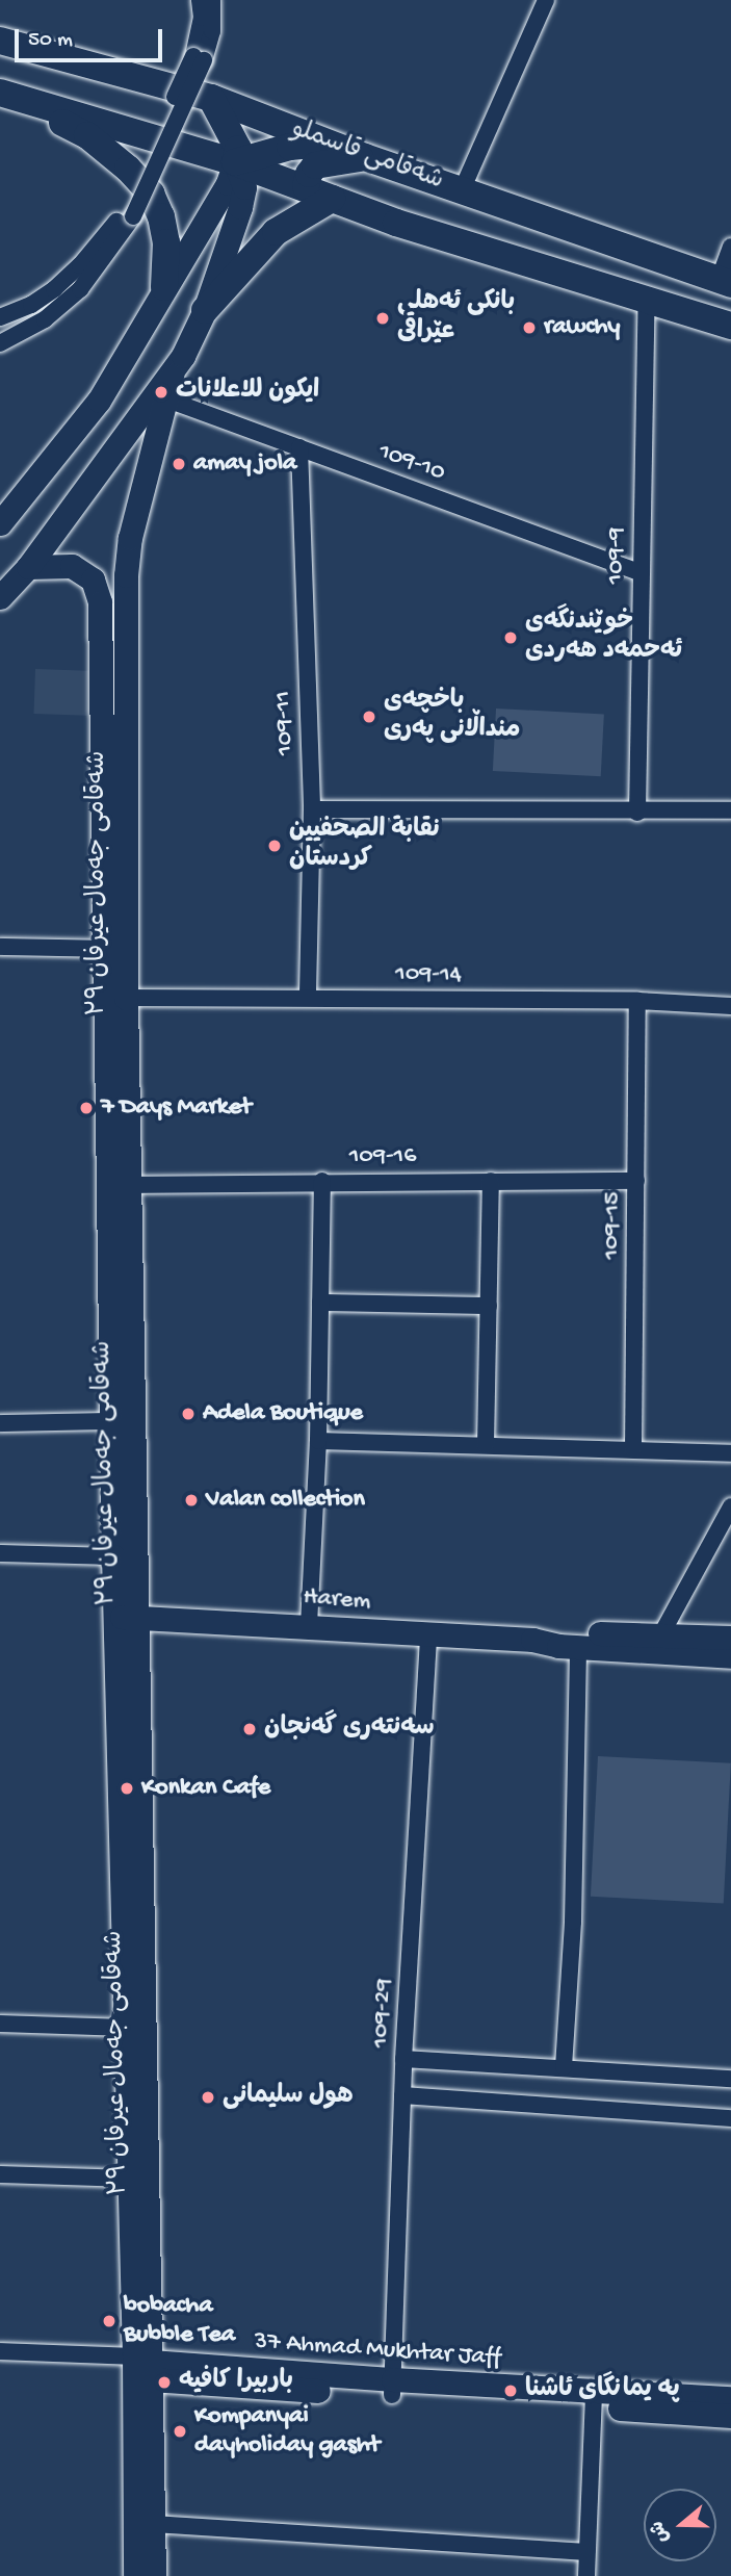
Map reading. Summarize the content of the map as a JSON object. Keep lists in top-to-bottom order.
{
  "streets": {
    "main road": [
      "شەقامی قاسملو",
      "شەقامی جەمال عیرفان ٣٩",
      "Harem",
      "37 Ahmad Mukhtar Jaff"
    ],
    "street": [
      "109-10",
      "109-9",
      "109-11",
      "109-14",
      "109-16",
      "109-15",
      "109-29"
    ]
  },
  "crossings": [
    ["شەقامی قاسملو", "109-9"],
    ["109-10", "109-9"],
    ["109-10", "109-11"],
    ["109-10", "شەقامی جەمال عیرفان ٣٩"],
    ["109-11", "109-14"],
    ["شەقامی جەمال عیرفان ٣٩", "109-14"],
    ["شەقامی جەمال عیرفان ٣٩", "109-16"],
    ["شەقامی جەمال عیرفان ٣٩", "Harem"],
    ["شەقامی جەمال عیرفان ٣٩", "37 Ahmad Mukhtar Jaff"],
    ["109-14", "109-15"],
    ["109-16", "109-15"],
    ["Harem", "109-29"],
    ["109-29", "37 Ahmad Mukhtar Jaff"]
  ],
  "places": [
    "بانکی ئەهلی عێراقی",
    "rawchy",
    "ايكون للاعلانات",
    "amay jola",
    "خوێندنگەی ئەحمەد هەردی",
    "باخچەی منداڵانی پەری",
    "نقابة الصحفیین کردستان",
    "7 Days Market",
    "Adela Boutique",
    "Valan collection",
    "سەنتەری گەنجان",
    "Konkan Cafe",
    "هول سليمانى",
    "bobacha Bubble Tea",
    "باربيرا كافيه",
    "په یمانگای ئاشنا",
    "Kompanyai dayholiday gasht"
  ],
  "scale_bar": "50 m",
  "north": "left"
}
